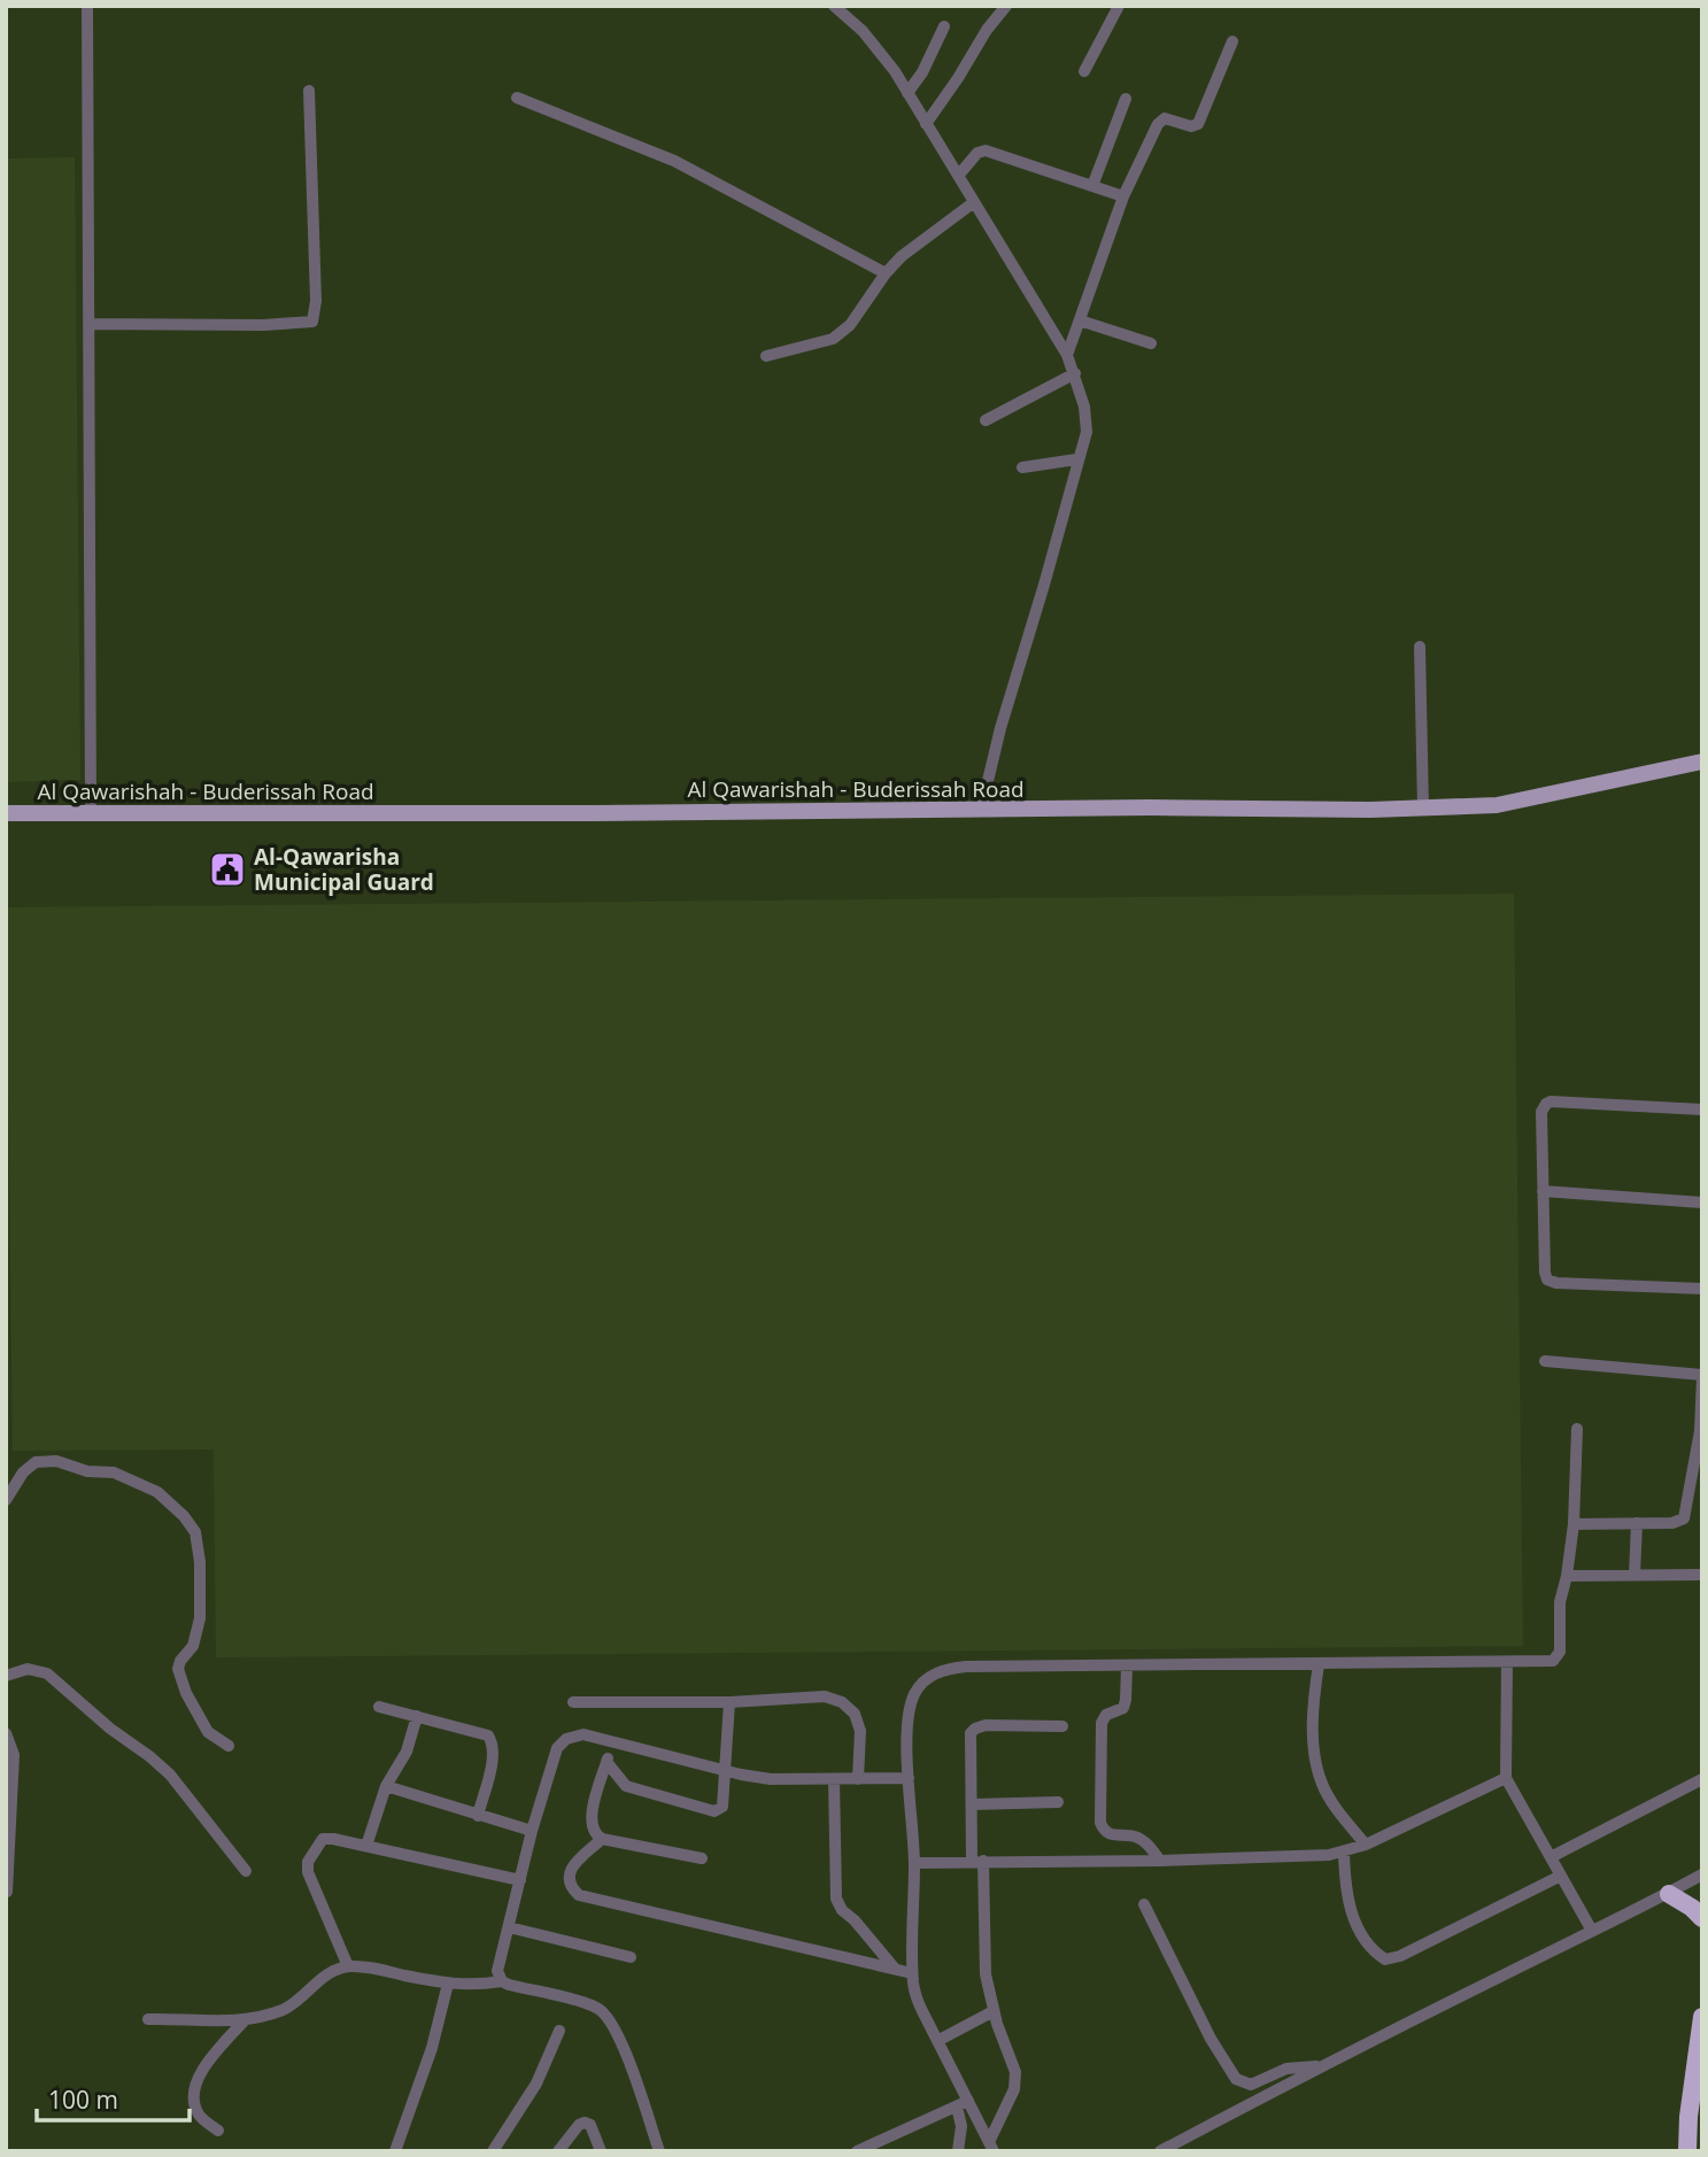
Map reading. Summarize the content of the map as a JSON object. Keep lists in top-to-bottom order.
{
  "streets": {
    "main road": ["Al Qawarishah - Buderissah Road"]
  },
  "places": {
    "public building": ["Al-Qawarisha Municipal Guard"]
  },
  "scale_bar": "100 m"
}
